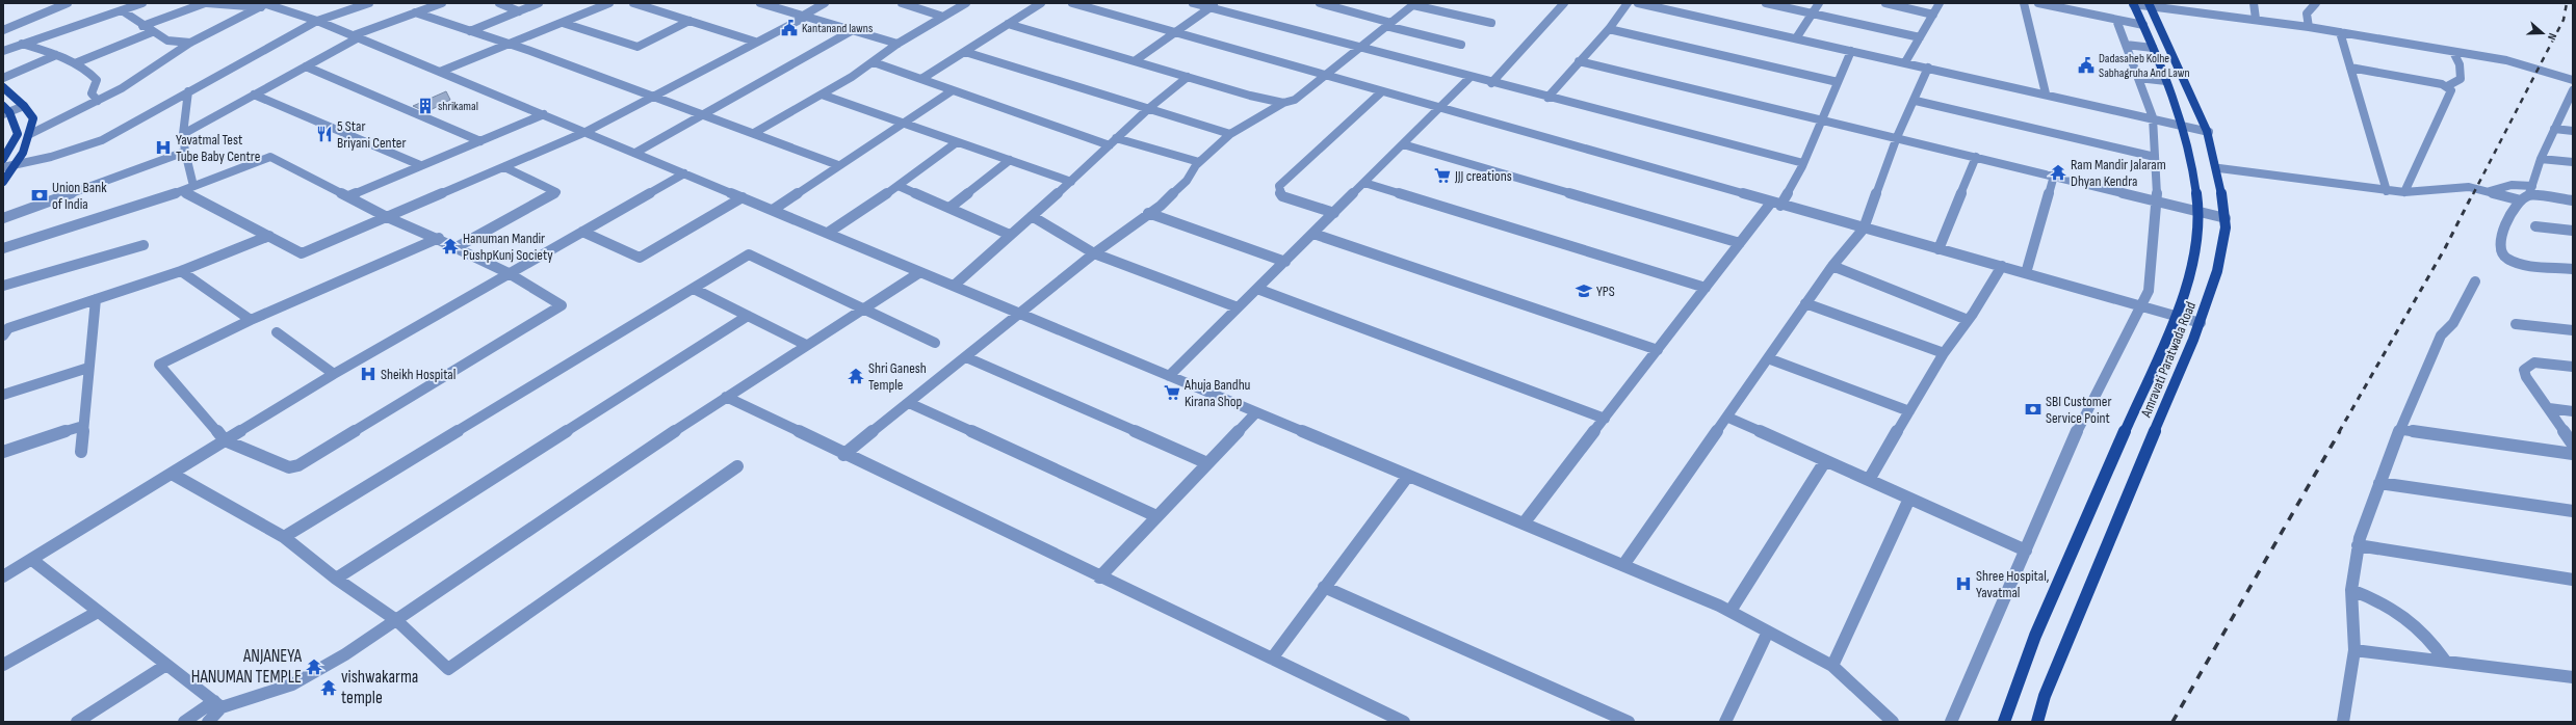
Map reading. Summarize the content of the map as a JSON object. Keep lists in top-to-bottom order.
{
  "streets": {
    "main road": ["Amravati Paratwada Road"]
  },
  "places": {
    "public building": ["Kantanand lawns", "Dadasaheb Kolhe Sabhagruha And Lawn"],
    "building": ["shrikamal"],
    "restaurant": ["5 Star Briyani Center"],
    "hospital": ["Yavatmal Test Tube Baby Centre", "Sheikh Hospital", "Shree Hospital, Yavatmal"],
    "temple": [
      "Ram Mandir Jalaram Dhyan Kendra",
      "Hanuman Mandir PushpKunj Society",
      "Shri Ganesh Temple",
      "ANJANEYA HANUMAN TEMPLE",
      "vishwakarma temple"
    ],
    "supermarket": ["JJJ creations", "Ahuja Bandhu Kirana Shop"],
    "bank": ["Union Bank of India", "SBI Customer Service Point"],
    "school or university": ["YPS"]
  },
  "north": "right"
}
